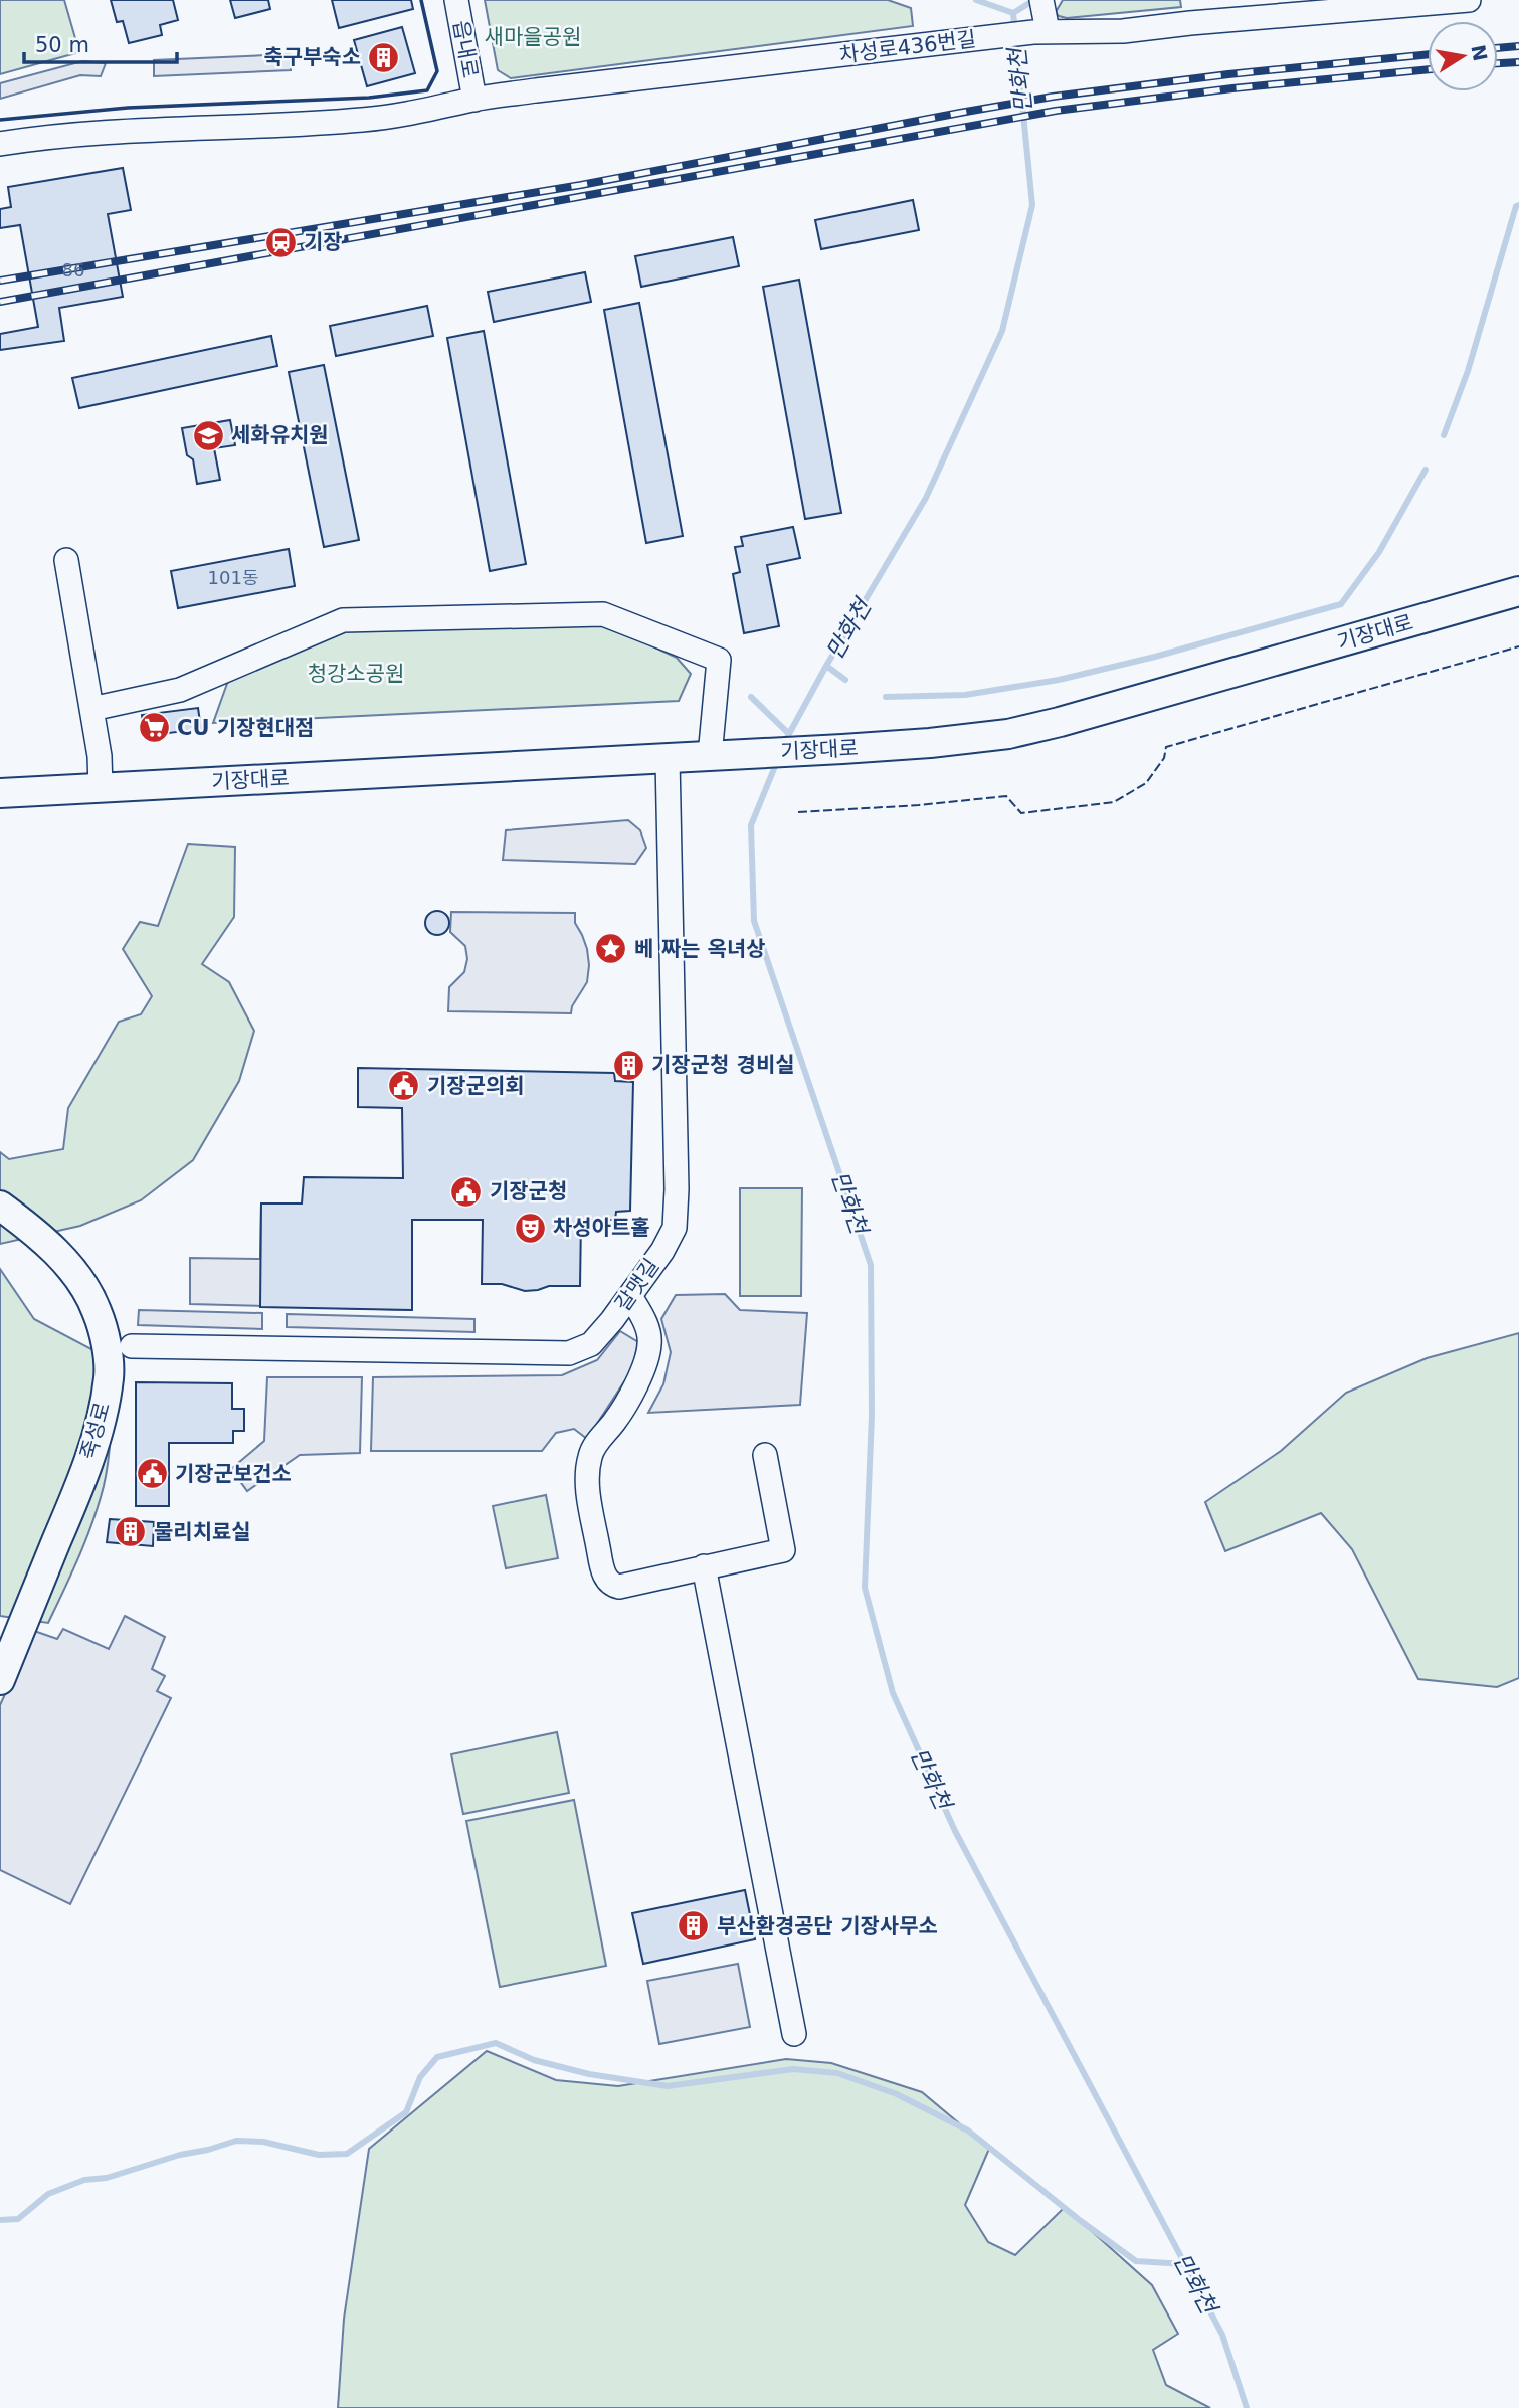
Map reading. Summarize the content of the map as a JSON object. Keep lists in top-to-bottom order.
{
  "streets": {
    "main road": ["기장대로", "죽성로"],
    "street": ["차성로436번길", "읍내로", "갈맷길"]
  },
  "crossings": [
    ["차성로436번길", "읍내로"],
    ["기장대로", "갈맷길"]
  ],
  "water": ["만화천"],
  "parks": ["새마을공원", "청강소공원"],
  "places": {
    "building": [
      "축구부숙소",
      "기장군청 경비실",
      "물리치료실",
      "부산환경공단 기장사무소"
    ],
    "station": ["기장"],
    "school or university": ["세화유치원"],
    "supermarket": ["CU 기장현대점"],
    "place": ["베 짜는 옥녀상"],
    "public building": ["기장군의회", "기장군청", "기장군보건소"],
    "theatre": ["차성아트홀"]
  },
  "house_numbers": ["86", "101동"],
  "scale_bar": "50 m",
  "north": "right"
}
